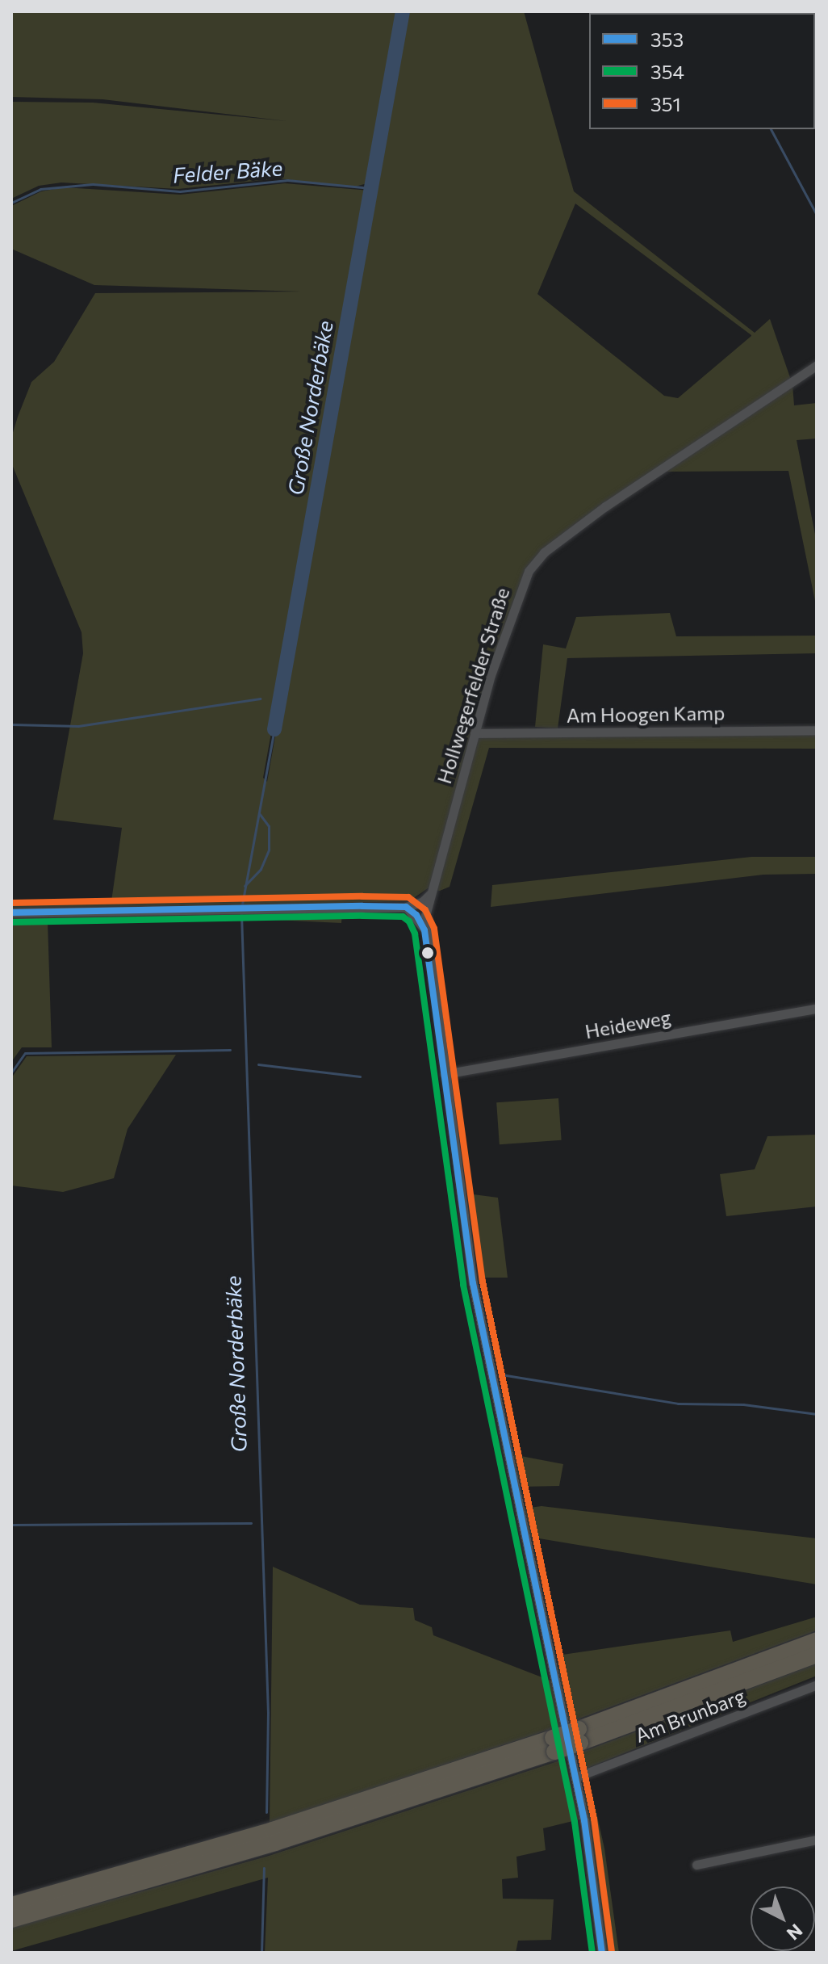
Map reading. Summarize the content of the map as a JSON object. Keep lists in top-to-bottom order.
{
  "streets": {
    "street": [
      "Hollwegerfelder Straße",
      "Am Hoogen Kamp",
      "Heideweg",
      "Am Brunbarg"
    ]
  },
  "crossings": [
    ["Hollwegerfelder Straße", "Am Hoogen Kamp"]
  ],
  "water": ["Felder Bäke", "Große Norderbäke"],
  "lines": ["transit line 351", "transit line 353", "transit line 354"],
  "legend": ["353", "354", "351"],
  "north": "bottom right"
}
